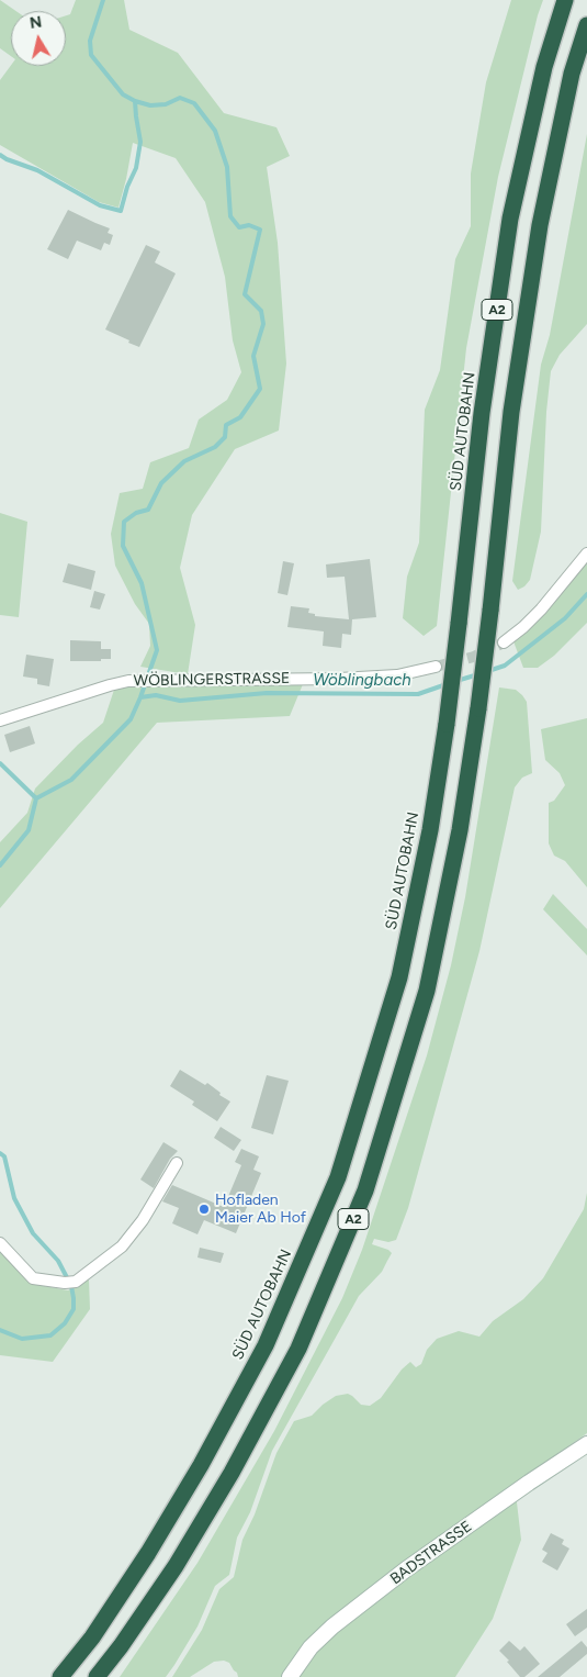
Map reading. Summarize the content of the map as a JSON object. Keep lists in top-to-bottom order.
{
  "streets": {
    "highway": ["A2", "SÜD AUTOBAHN"],
    "street": ["WÖBLINGERSTRASSE", "BADSTRASSE"]
  },
  "water": ["Wöblingbach"],
  "places": ["Hofladen Maier Ab Hof"],
  "north": "top"
}
